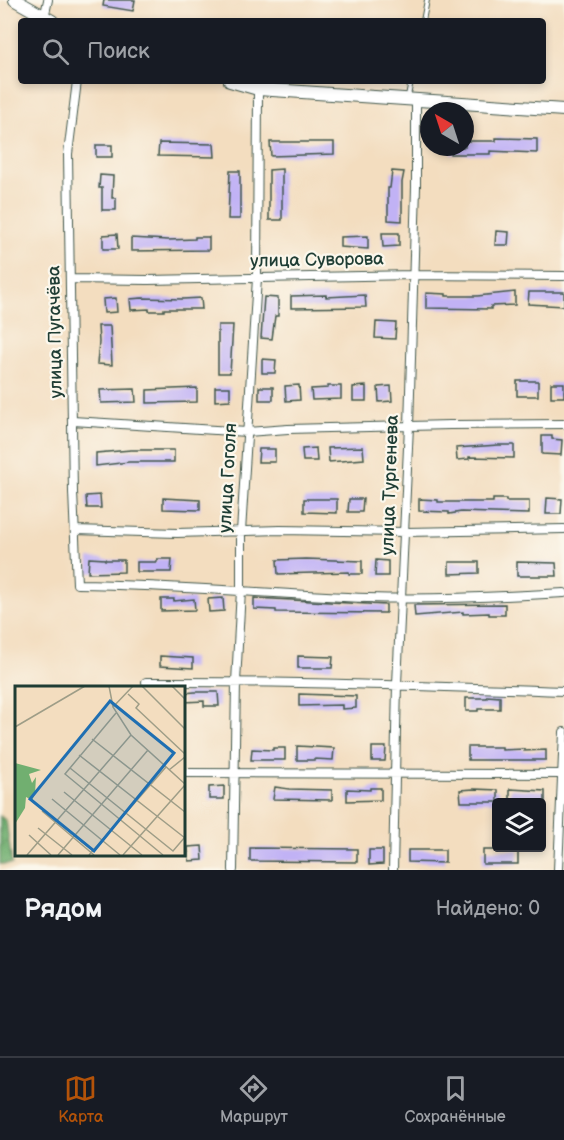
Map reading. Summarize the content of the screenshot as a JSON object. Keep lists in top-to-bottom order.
{
  "streets": {
    "street": [
      "улица Суворова",
      "улица Пугачёва",
      "улица Гоголя",
      "улица Тургенева"
    ]
  },
  "crossings": [
    ["улица Суворова", "улица Пугачёва"],
    ["улица Суворова", "улица Гоголя"],
    ["улица Суворова", "улица Тургенева"],
    ["улица Пугачёва", "улица Гоголя"]
  ],
  "north": "top left",
  "page": {
    "search": "Поиск",
    "heading": ["Рядом", "Найдено: 0"],
    "nav": ["Карта", "Маршрут", "Сохранённые"]
  }
}
